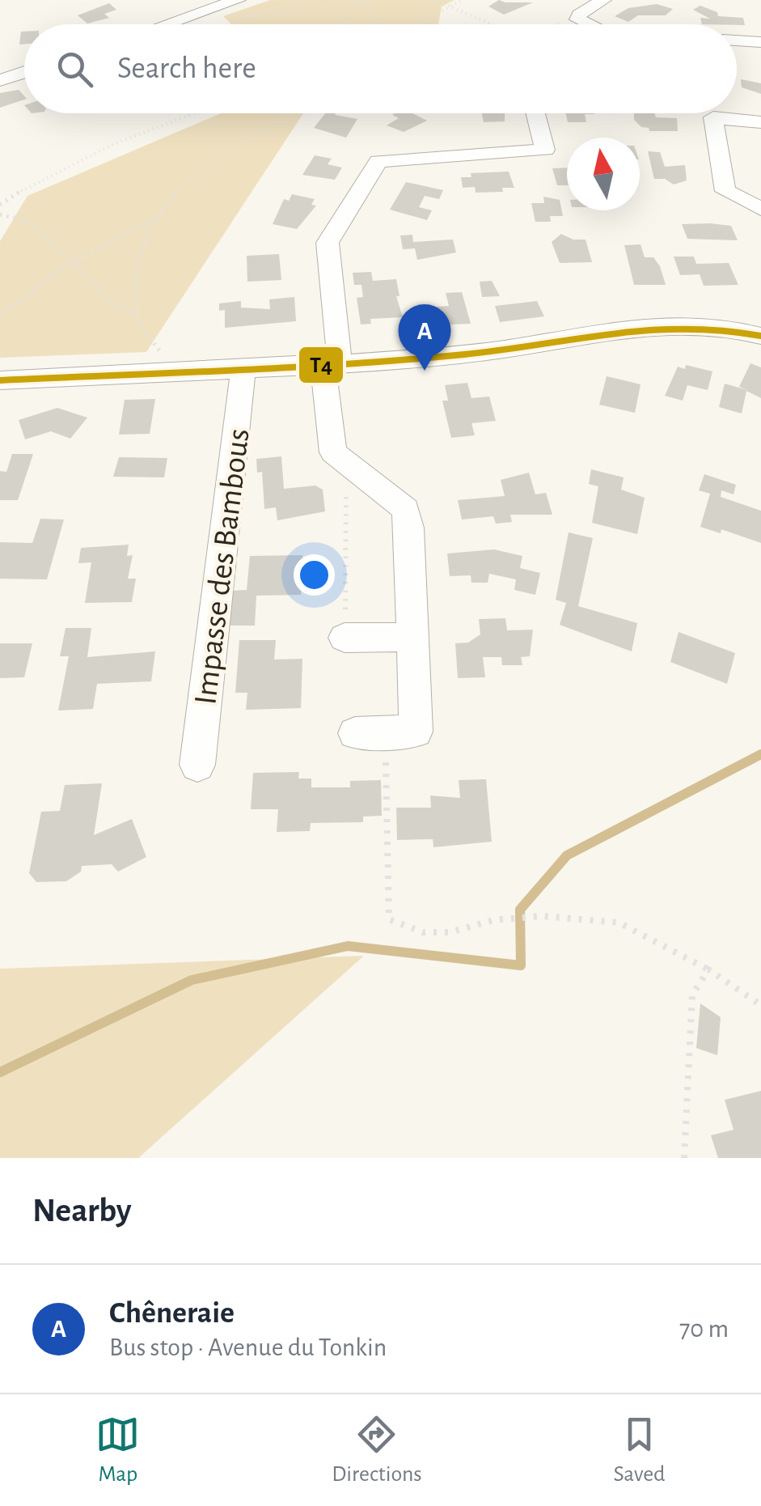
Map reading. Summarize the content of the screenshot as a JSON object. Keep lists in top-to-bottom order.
{
  "streets": {
    "street": ["Impasse des Bambous"]
  },
  "lines": ["transit line T4"],
  "north": "top",
  "page": {
    "search": "Search here",
    "pins": "A",
    "heading": "Nearby",
    "list": [
      {
        "mark": "A",
        "name": "Chêneraie",
        "note": "Bus stop · Avenue du Tonkin",
        "value": "70 m"
      }
    ],
    "nav": ["Map", "Directions", "Saved"]
  }
}
